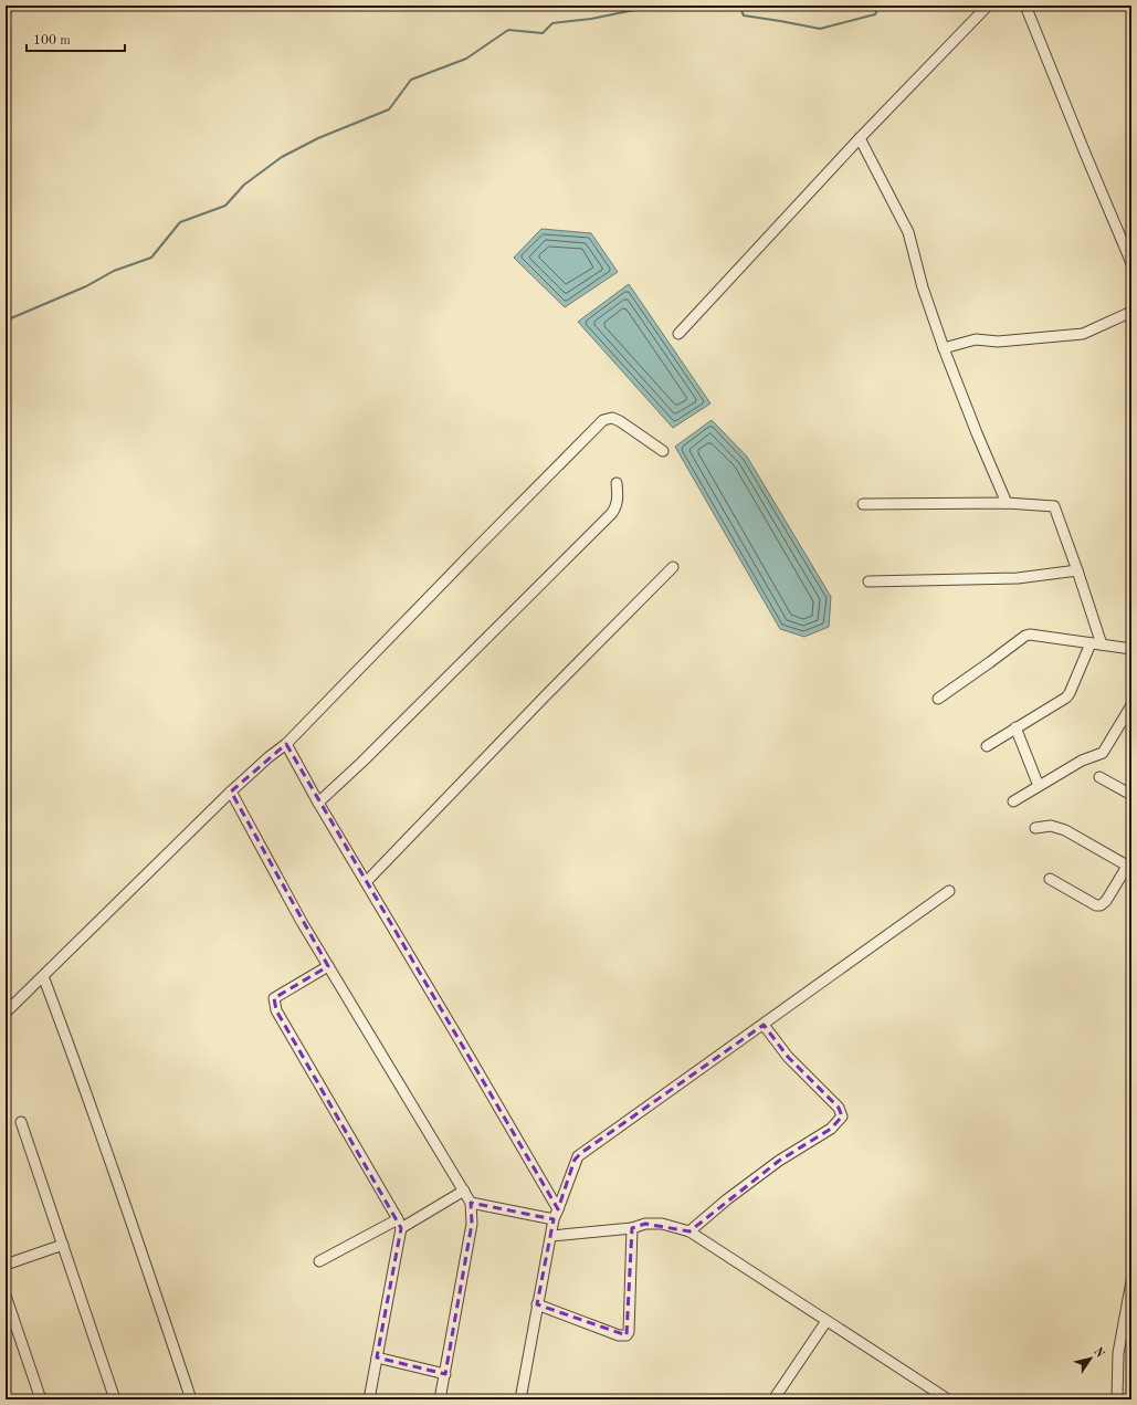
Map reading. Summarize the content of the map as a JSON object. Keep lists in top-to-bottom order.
{
  "scale_bar": "100 m",
  "north": "top right"
}
